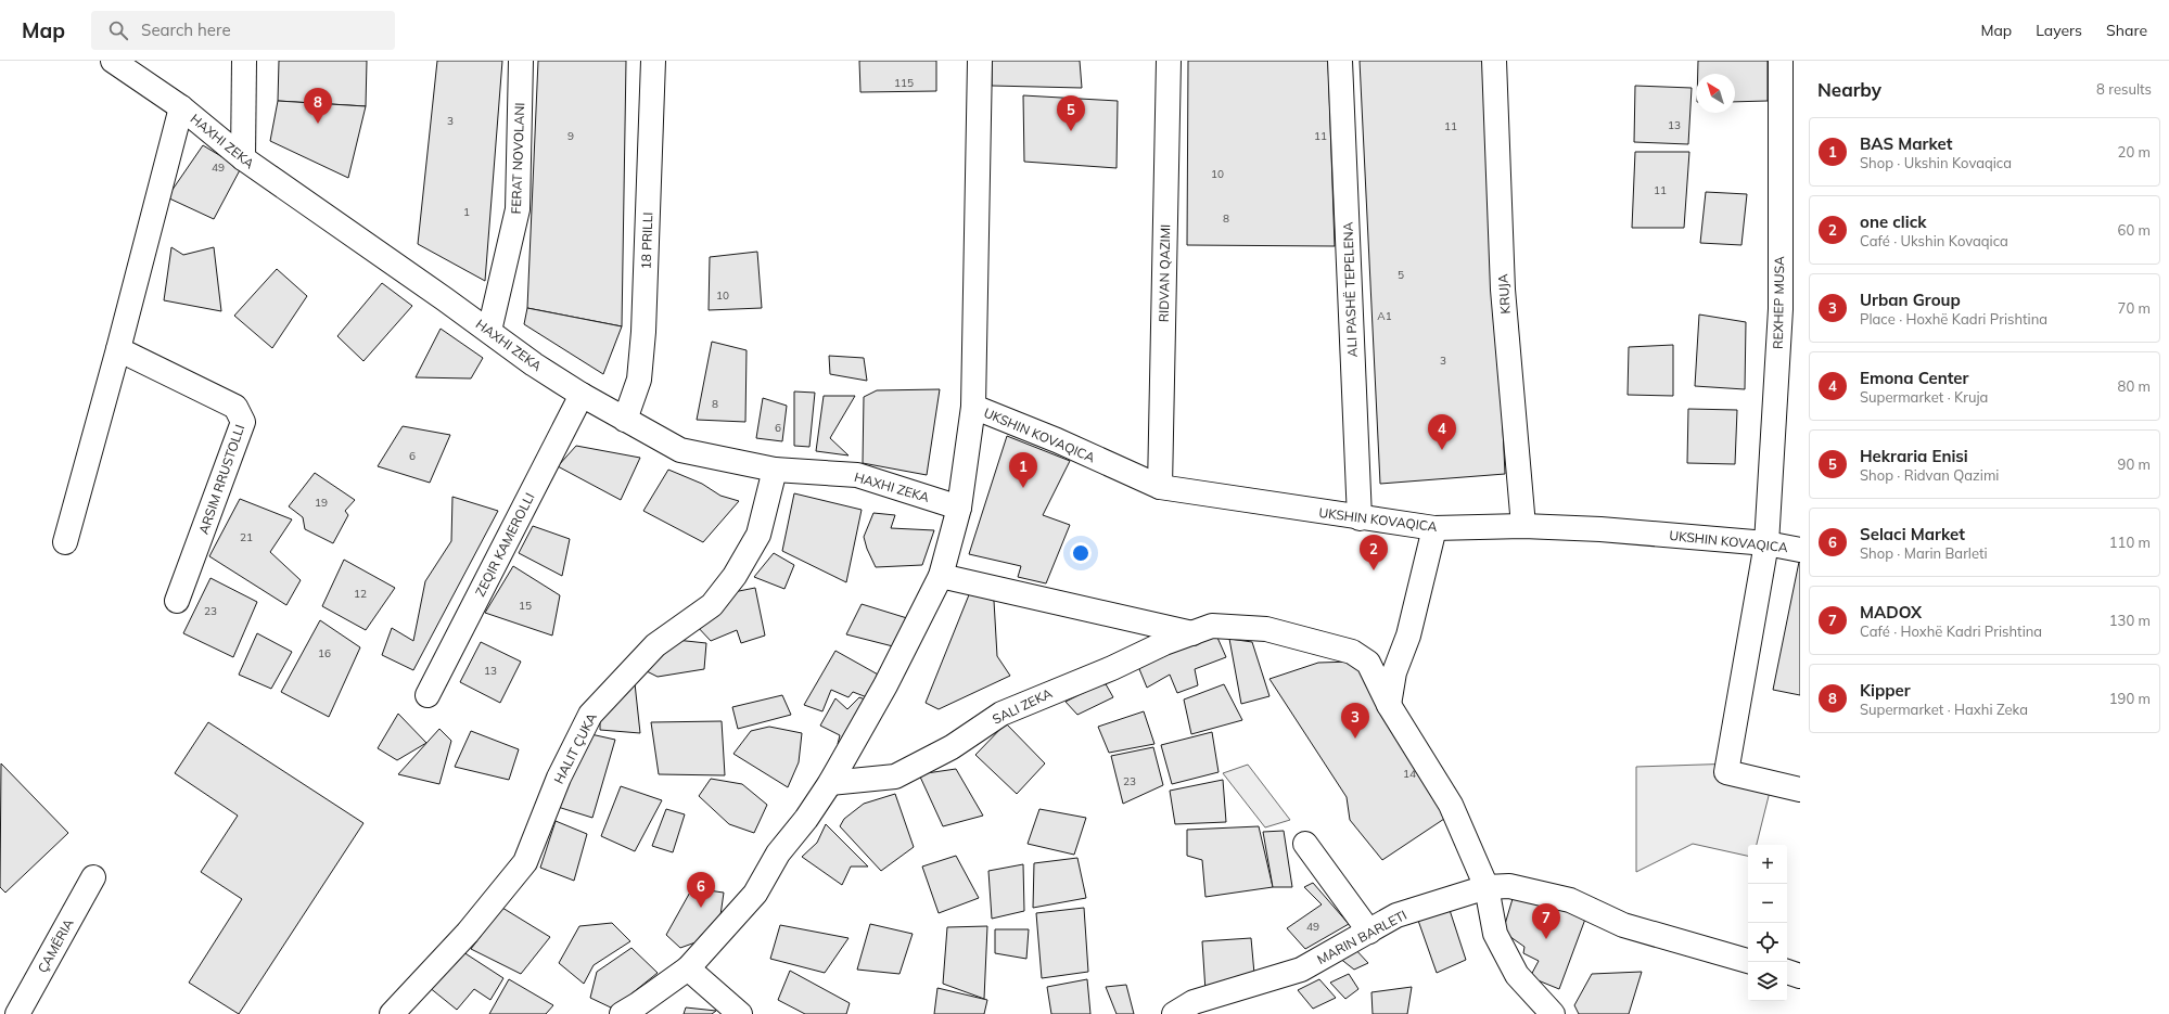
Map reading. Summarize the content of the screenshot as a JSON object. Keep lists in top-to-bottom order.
{
  "streets": {
    "street": [
      "HAXHI ZEKA",
      "FERAT NOVOLANI",
      "18 PRILLI",
      "RIDVAN QAZIMI",
      "ALI PASHË TEPELENA",
      "KRUJA",
      "REXHEP MUSA",
      "UKSHIN KOVAQICA",
      "ARSIM RRUSTOLLI",
      "ZEQIR KAMEROLLI",
      "SALI ZEKA",
      "HALIT ÇUKA",
      "MARIN BARLETI",
      "ÇAMËRIA"
    ]
  },
  "crossings": [
    ["HAXHI ZEKA", "FERAT NOVOLANI"],
    ["HAXHI ZEKA", "18 PRILLI"],
    ["HAXHI ZEKA", "ZEQIR KAMEROLLI"],
    ["HAXHI ZEKA", "HALIT ÇUKA"],
    ["RIDVAN QAZIMI", "UKSHIN KOVAQICA"],
    ["ALI PASHË TEPELENA", "UKSHIN KOVAQICA"],
    ["KRUJA", "UKSHIN KOVAQICA"],
    ["REXHEP MUSA", "UKSHIN KOVAQICA"],
    ["SALI ZEKA", "MARIN BARLETI"]
  ],
  "house_numbers": [
    "115",
    "3",
    "13",
    "11",
    "9",
    "11",
    "49",
    "10",
    "11",
    "1",
    "8",
    "5",
    "10",
    "A1",
    "3",
    "8",
    "6",
    "6",
    "19",
    "21",
    "12",
    "15",
    "23",
    "16",
    "13",
    "14",
    "23",
    "49"
  ],
  "north": "top left",
  "page": {
    "header": "Map",
    "search": "Search here",
    "nav": ["Map", "Layers", "Share"],
    "heading": ["Nearby", "8 results"],
    "pins": [
      "8",
      "5",
      "4",
      "1",
      "2",
      "3",
      "6",
      "7"
    ],
    "list": [
      {
        "mark": "1",
        "name": "BAS Market",
        "note": "Shop · Ukshin Kovaqica",
        "value": "20 m"
      },
      {
        "mark": "2",
        "name": "one click",
        "note": "Café · Ukshin Kovaqica",
        "value": "60 m"
      },
      {
        "mark": "3",
        "name": "Urban Group",
        "note": "Place · Hoxhë Kadri Prishtina",
        "value": "70 m"
      },
      {
        "mark": "4",
        "name": "Emona Center",
        "note": "Supermarket · Kruja",
        "value": "80 m"
      },
      {
        "mark": "5",
        "name": "Hekraria Enisi",
        "note": "Shop · Ridvan Qazimi",
        "value": "90 m"
      },
      {
        "mark": "6",
        "name": "Selaci Market",
        "note": "Shop · Marin Barleti",
        "value": "110 m"
      },
      {
        "mark": "7",
        "name": "MADOX",
        "note": "Café · Hoxhë Kadri Prishtina",
        "value": "130 m"
      },
      {
        "mark": "8",
        "name": "Kipper",
        "note": "Supermarket · Haxhi Zeka",
        "value": "190 m"
      }
    ],
    "map_buttons": ["+", "−"]
  }
}
